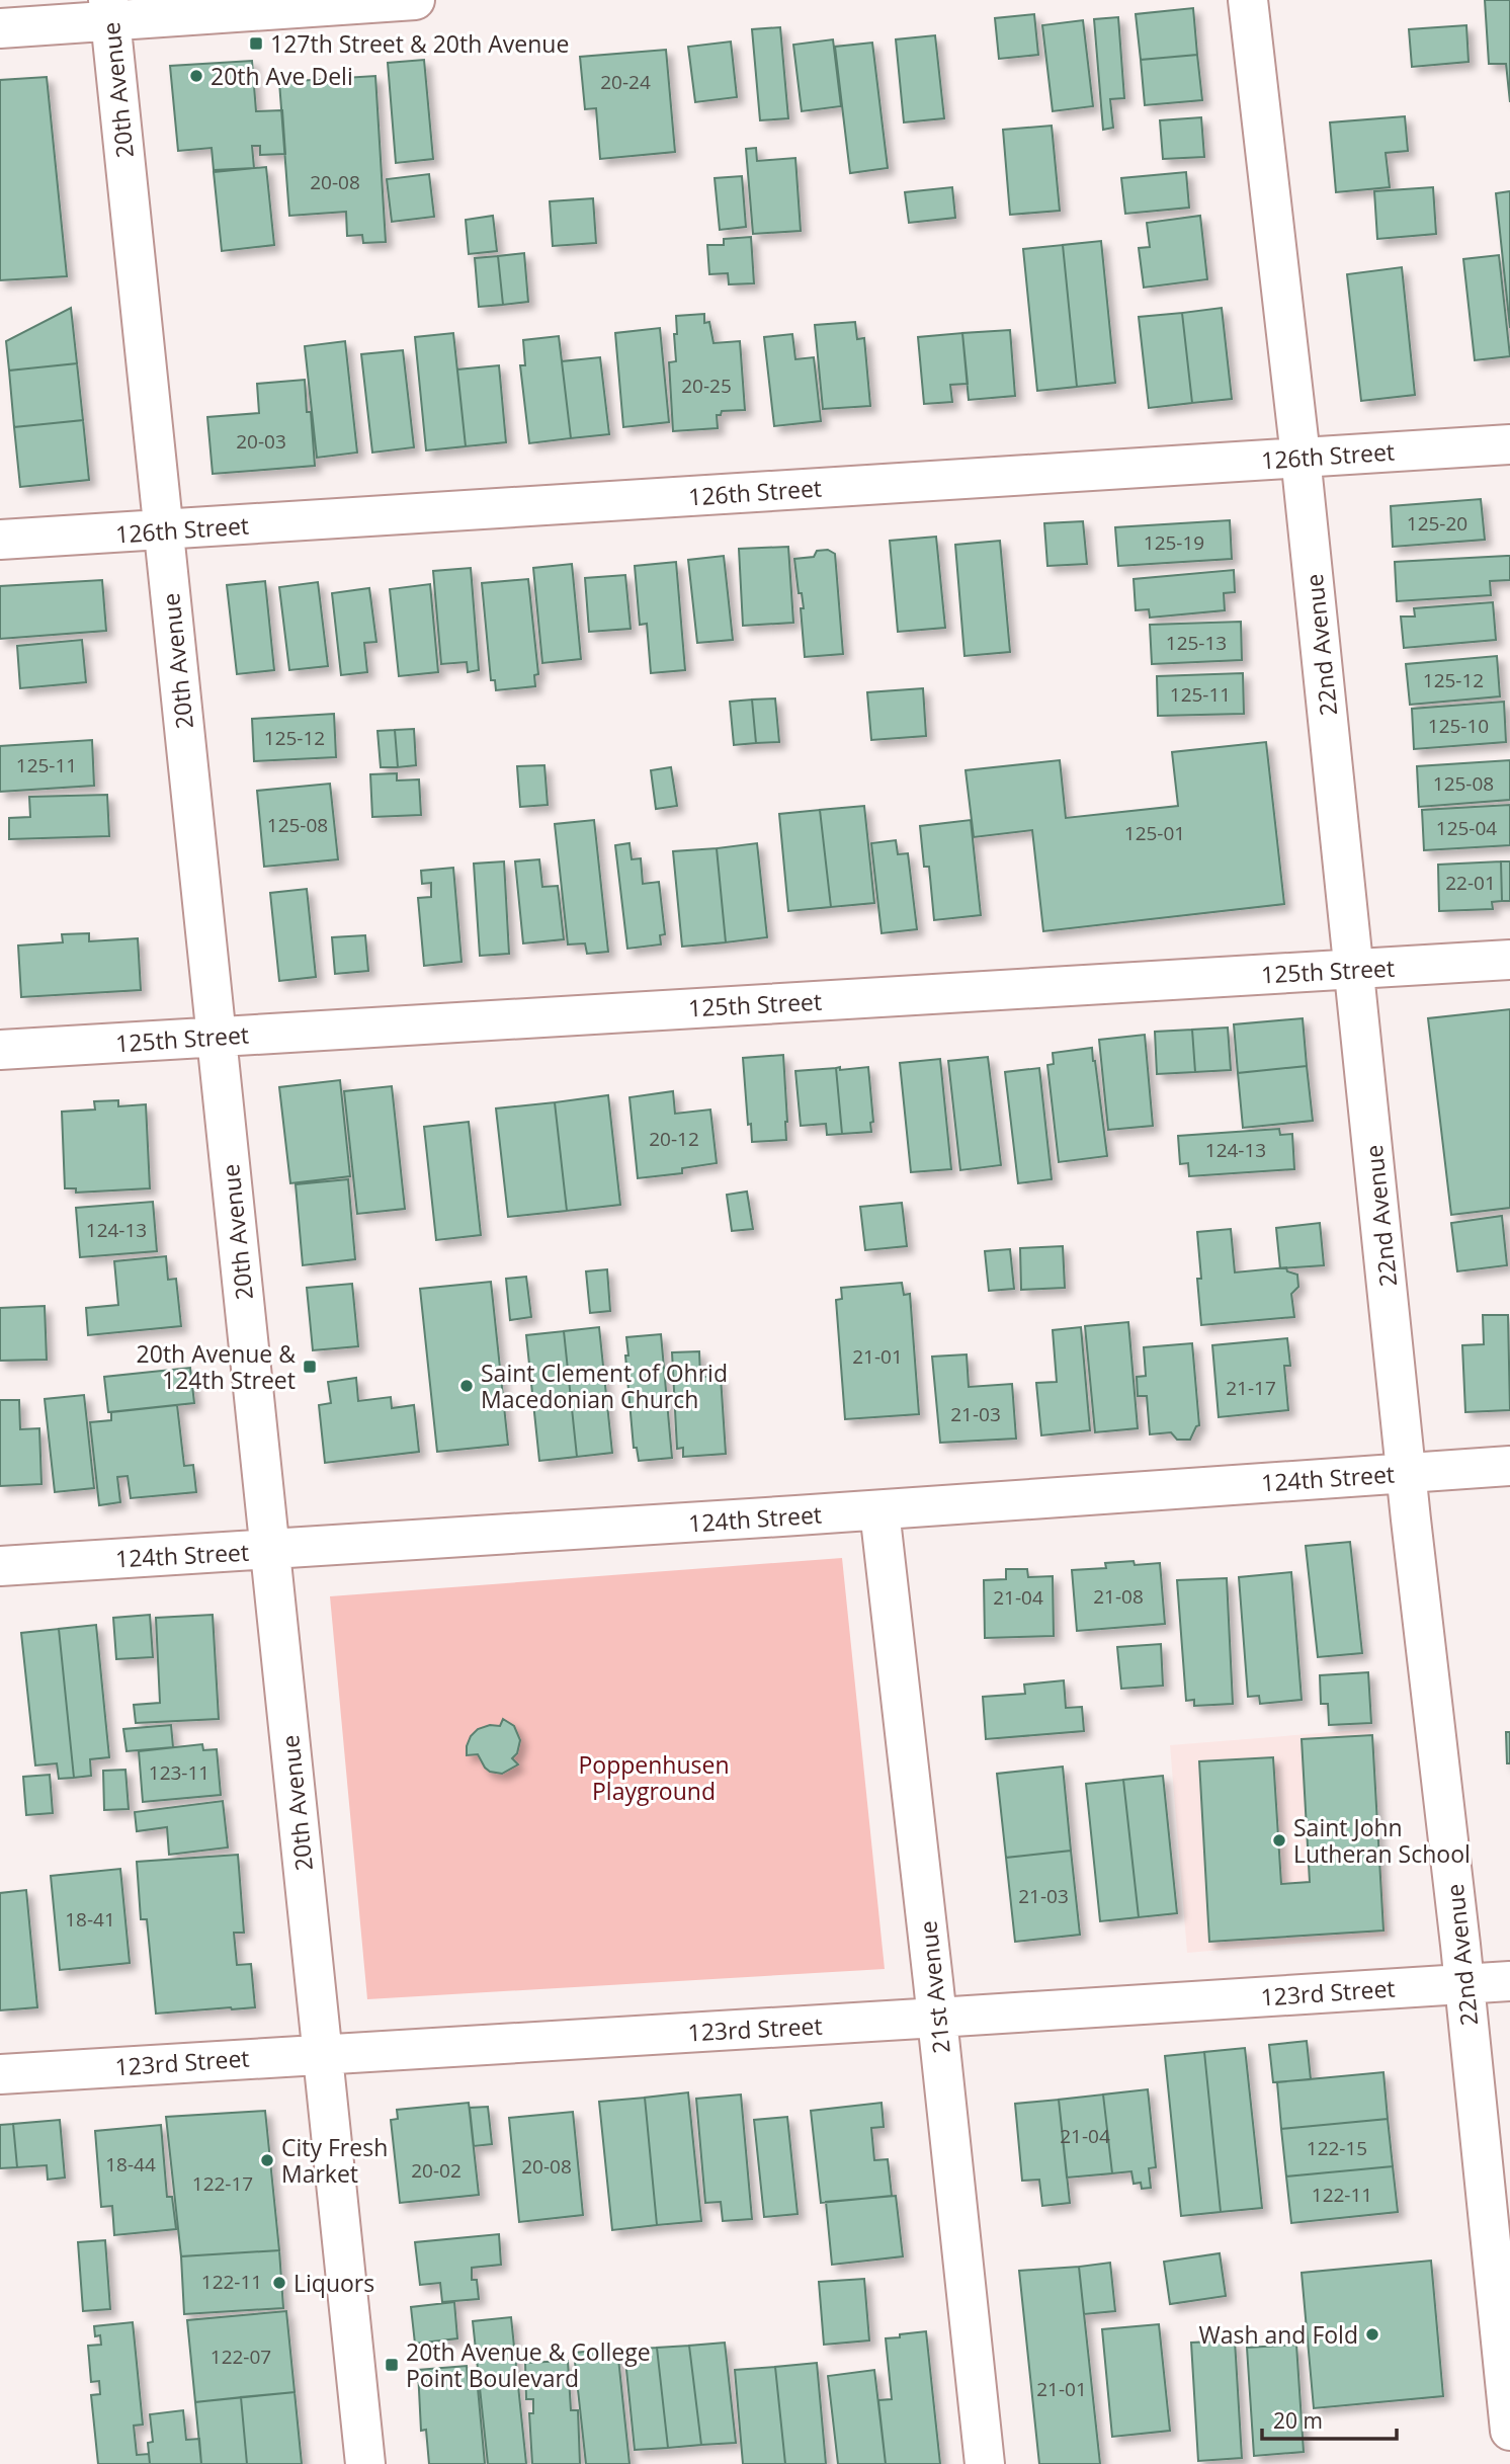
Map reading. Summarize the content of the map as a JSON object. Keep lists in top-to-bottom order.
{
  "streets": {
    "street": [
      "20th Avenue",
      "126th Street",
      "22nd Avenue",
      "125th Street",
      "124th Street",
      "21st Avenue",
      "123rd Street"
    ]
  },
  "crossings": [
    ["20th Avenue", "126th Street"],
    ["20th Avenue", "125th Street"],
    ["20th Avenue", "124th Street"],
    ["20th Avenue", "123rd Street"],
    ["126th Street", "22nd Avenue"],
    ["22nd Avenue", "125th Street"],
    ["22nd Avenue", "124th Street"],
    ["22nd Avenue", "123rd Street"],
    ["124th Street", "21st Avenue"],
    ["21st Avenue", "123rd Street"]
  ],
  "parks": ["Poppenhusen Playground"],
  "places": {
    "transit": ["127th Street & 20th Avenue", "20th Avenue & 124th Street", "20th Avenue & College Point Boulevard"],
    "other": [
      "20th Ave Deli",
      "Saint Clement of Ohrid Macedonian Church",
      "Saint John Lutheran School",
      "City Fresh Market",
      "Liquors",
      "Wash and Fold"
    ]
  },
  "house_numbers": [
    "20-24",
    "20-08",
    "20-25",
    "20-03",
    "125-20",
    "125-19",
    "125-13",
    "125-12",
    "125-11",
    "125-10",
    "125-12",
    "125-11",
    "125-08",
    "125-08",
    "125-04",
    "125-01",
    "22-01",
    "20-12",
    "124-13",
    "124-13",
    "21-01",
    "21-17",
    "21-03",
    "21-08",
    "21-04",
    "123-11",
    "21-03",
    "18-41",
    "21-04",
    "122-15",
    "18-44",
    "20-08",
    "20-02",
    "122-17",
    "122-11",
    "122-11",
    "122-07",
    "21-01"
  ],
  "scale_bar": "20 m"
}
